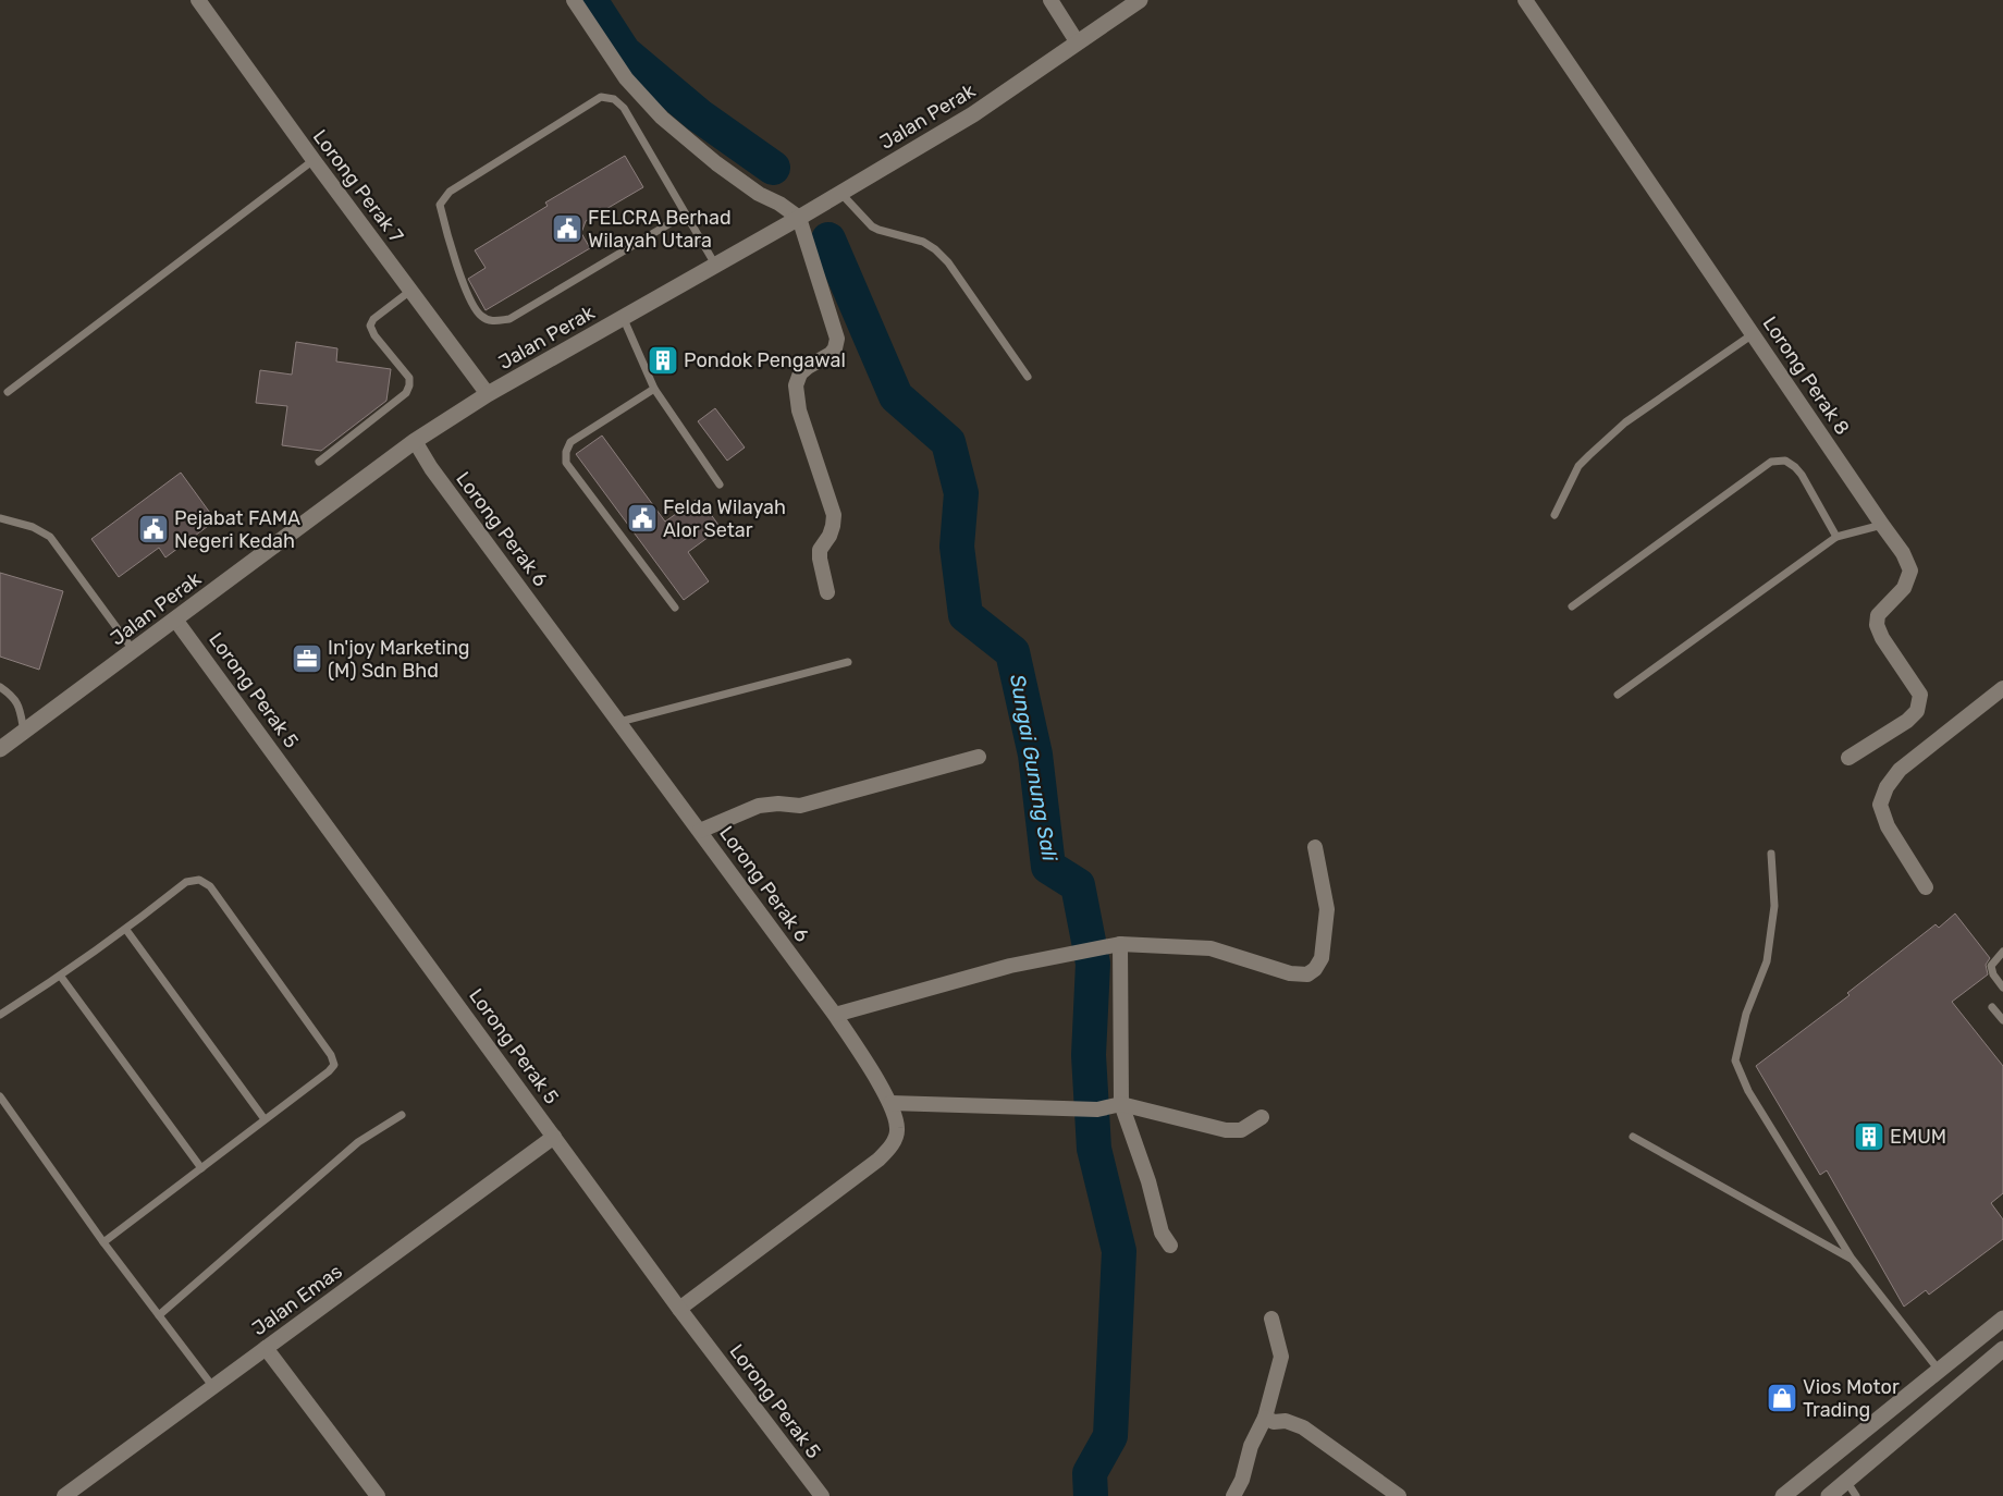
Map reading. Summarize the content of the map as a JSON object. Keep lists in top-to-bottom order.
{
  "streets": {
    "street": [
      "Jalan Perak",
      "Lorong Perak 7",
      "Lorong Perak 8",
      "Lorong Perak 6",
      "Lorong Perak 5",
      "Jalan Emas"
    ]
  },
  "crossings": [
    ["Jalan Perak", "Lorong Perak 7"],
    ["Jalan Perak", "Lorong Perak 6"],
    ["Jalan Perak", "Lorong Perak 5"],
    ["Lorong Perak 6", "Lorong Perak 5"],
    ["Lorong Perak 5", "Jalan Emas"]
  ],
  "water": ["Sungai Gunung Sali"],
  "places": {
    "public building": ["FELCRA Berhad Wilayah Utara", "Felda Wilayah Alor Setar", "Pejabat FAMA Negeri Kedah"],
    "building": ["Pondok Pengawal", "EMUM"],
    "office": ["In'joy Marketing (M) Sdn Bhd"],
    "shop": ["Vios Motor Trading"]
  }
}
